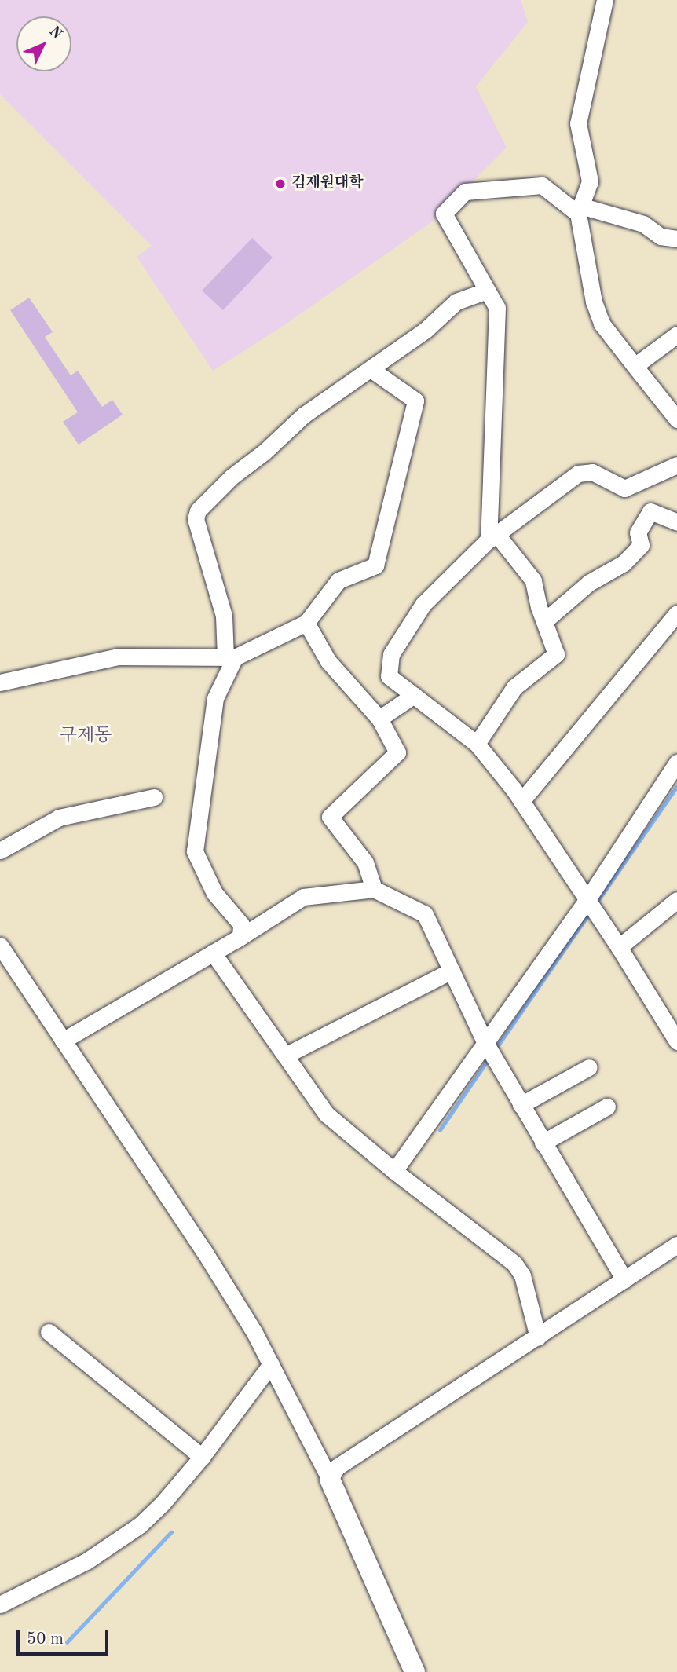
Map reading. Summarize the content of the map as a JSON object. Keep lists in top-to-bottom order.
{
  "districts": ["구제동"],
  "places": ["김제원대학"],
  "scale_bar": "50 m",
  "north": "top right"
}
